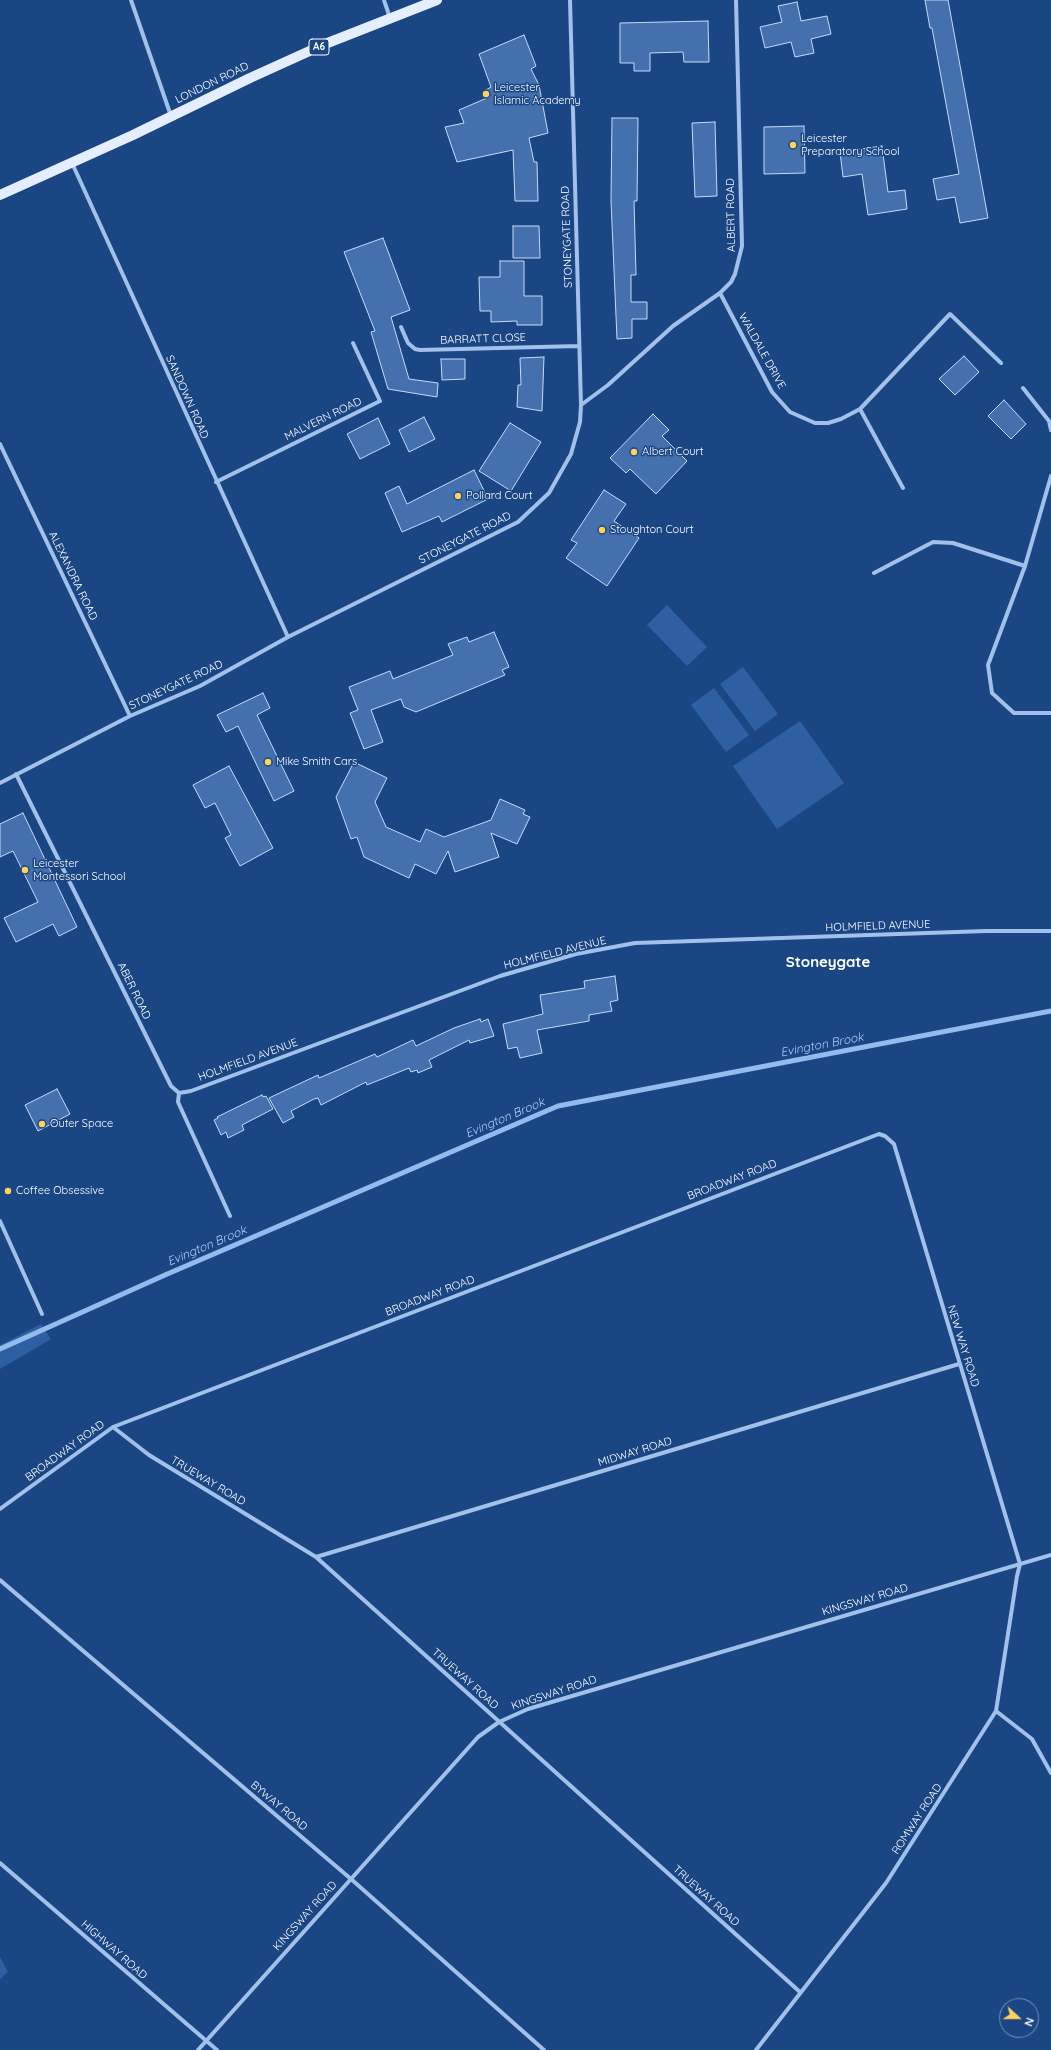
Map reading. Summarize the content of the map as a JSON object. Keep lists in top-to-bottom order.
{
  "streets": {
    "main road": ["A6", "LONDON ROAD"],
    "street": [
      "ALBERT ROAD",
      "STONEYGATE ROAD",
      "BARRATT CLOSE",
      "WALDALE DRIVE",
      "SANDOWN ROAD",
      "MALVERN ROAD",
      "ALEXANDRA ROAD",
      "HOLMFIELD AVENUE",
      "ABER ROAD",
      "BROADWAY ROAD",
      "NEW WAY ROAD",
      "MIDWAY ROAD",
      "TRUEWAY ROAD",
      "KINGSWAY ROAD",
      "BYWAY ROAD",
      "ROMWAY ROAD",
      "HIGHWAY ROAD"
    ]
  },
  "crossings": [
    ["LONDON ROAD", "SANDOWN ROAD"],
    ["ALBERT ROAD", "STONEYGATE ROAD"],
    ["ALBERT ROAD", "WALDALE DRIVE"],
    ["STONEYGATE ROAD", "BARRATT CLOSE"],
    ["STONEYGATE ROAD", "SANDOWN ROAD"],
    ["STONEYGATE ROAD", "ALEXANDRA ROAD"],
    ["STONEYGATE ROAD", "ABER ROAD"],
    ["SANDOWN ROAD", "MALVERN ROAD"],
    ["HOLMFIELD AVENUE", "ABER ROAD"],
    ["BROADWAY ROAD", "NEW WAY ROAD"],
    ["BROADWAY ROAD", "TRUEWAY ROAD"],
    ["NEW WAY ROAD", "MIDWAY ROAD"],
    ["NEW WAY ROAD", "KINGSWAY ROAD"],
    ["NEW WAY ROAD", "ROMWAY ROAD"],
    ["MIDWAY ROAD", "TRUEWAY ROAD"],
    ["TRUEWAY ROAD", "KINGSWAY ROAD"],
    ["TRUEWAY ROAD", "ROMWAY ROAD"],
    ["KINGSWAY ROAD", "BYWAY ROAD"],
    ["KINGSWAY ROAD", "ROMWAY ROAD"],
    ["KINGSWAY ROAD", "HIGHWAY ROAD"]
  ],
  "districts": ["Stoneygate"],
  "water": ["Evington Brook"],
  "places": [
    "Leicester Islamic Academy",
    "Leicester Preparatory School",
    "Albert Court",
    "Pollard Court",
    "Stoughton Court",
    "Mike Smith Cars",
    "Leicester Montessori School",
    "Outer Space",
    "Coffee Obsessive"
  ],
  "north": "right"
}
